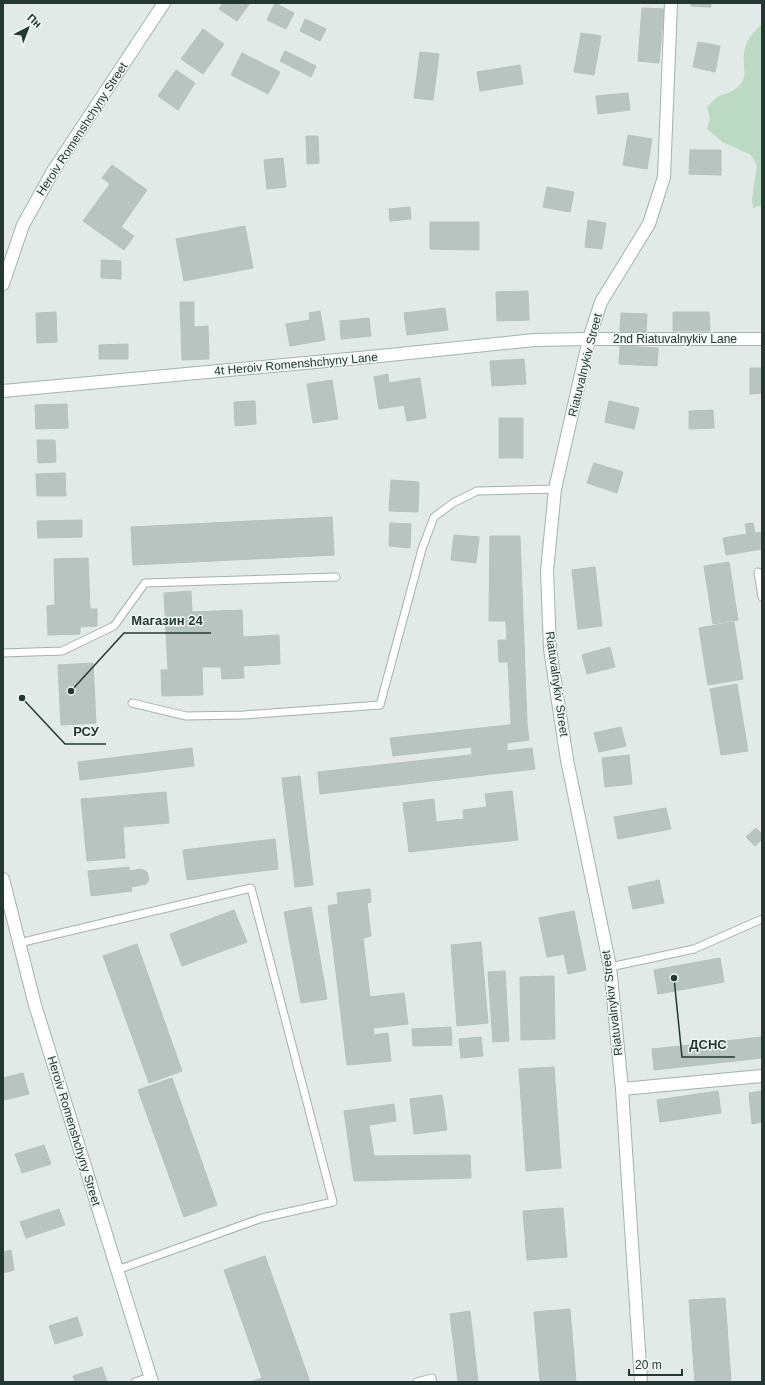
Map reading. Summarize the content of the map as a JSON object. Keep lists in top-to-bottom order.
{
  "streets": {
    "street": [
      "Heroiv Romenshchyny Street",
      "2nd Riatuvalnykiv Lane",
      "4t Heroiv Romenshchyny Lane",
      "Riatuvalnykiv Street"
    ]
  },
  "crossings": [
    ["2nd Riatuvalnykiv Lane", "4t Heroiv Romenshchyny Lane"],
    ["2nd Riatuvalnykiv Lane", "Riatuvalnykiv Street"],
    ["4t Heroiv Romenshchyny Lane", "Riatuvalnykiv Street"]
  ],
  "places": ["Магазин 24", "РСУ", "ДСНС"],
  "scale_bar": "20 m",
  "north": "top right"
}
